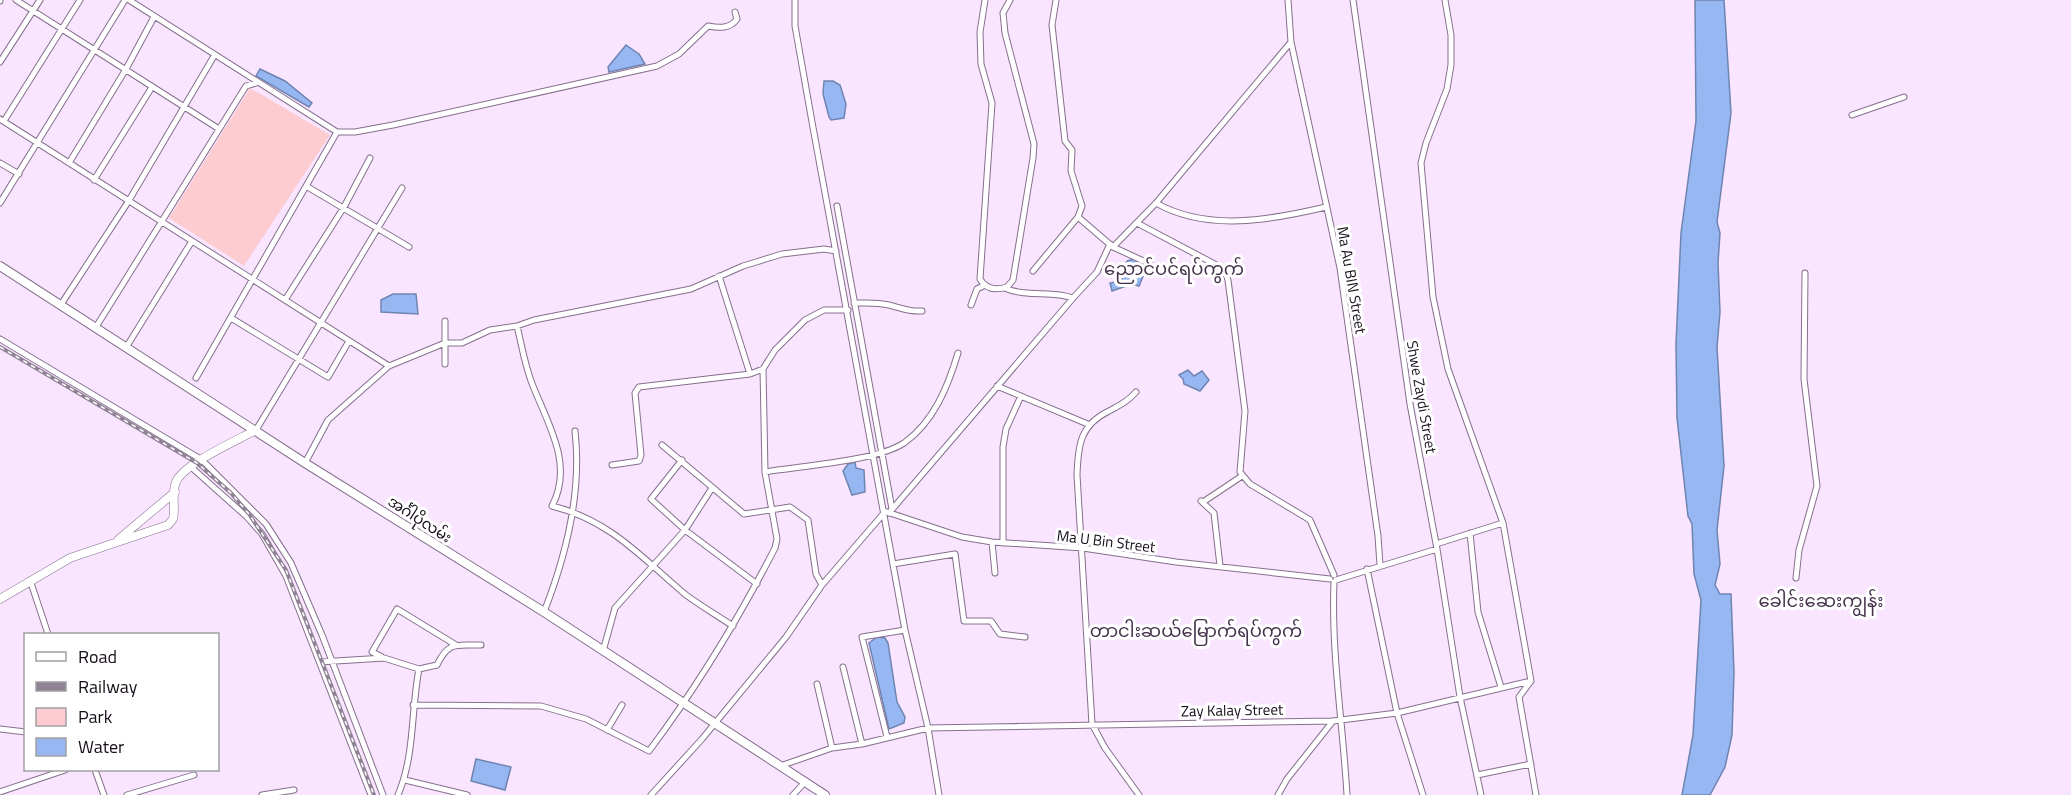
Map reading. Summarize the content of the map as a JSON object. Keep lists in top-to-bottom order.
{
  "streets": {
    "main road": ["အင်္ဂါပိုလမ်း"],
    "street": [
      "Ma Au BIN Street",
      "Shwe Zaydi Street",
      "Ma U Bin Street",
      "Zay Kalay Street"
    ]
  },
  "crossings": [
    ["Ma Au BIN Street", "Ma U Bin Street"],
    ["Shwe Zaydi Street", "Ma U Bin Street"],
    ["Shwe Zaydi Street", "Zay Kalay Street"],
    ["အင်္ဂါပိုလမ်း", "Zay Kalay Street"]
  ],
  "districts": ["ညောင်ပင်ရပ်ကွက်", "ခေါင်းဆေးကျွန်း", "တာငါးဆယ်မြောက်ရပ်ကွက်"],
  "legend": [
    "Road",
    "Railway",
    "Park",
    "Water"
  ]
}
